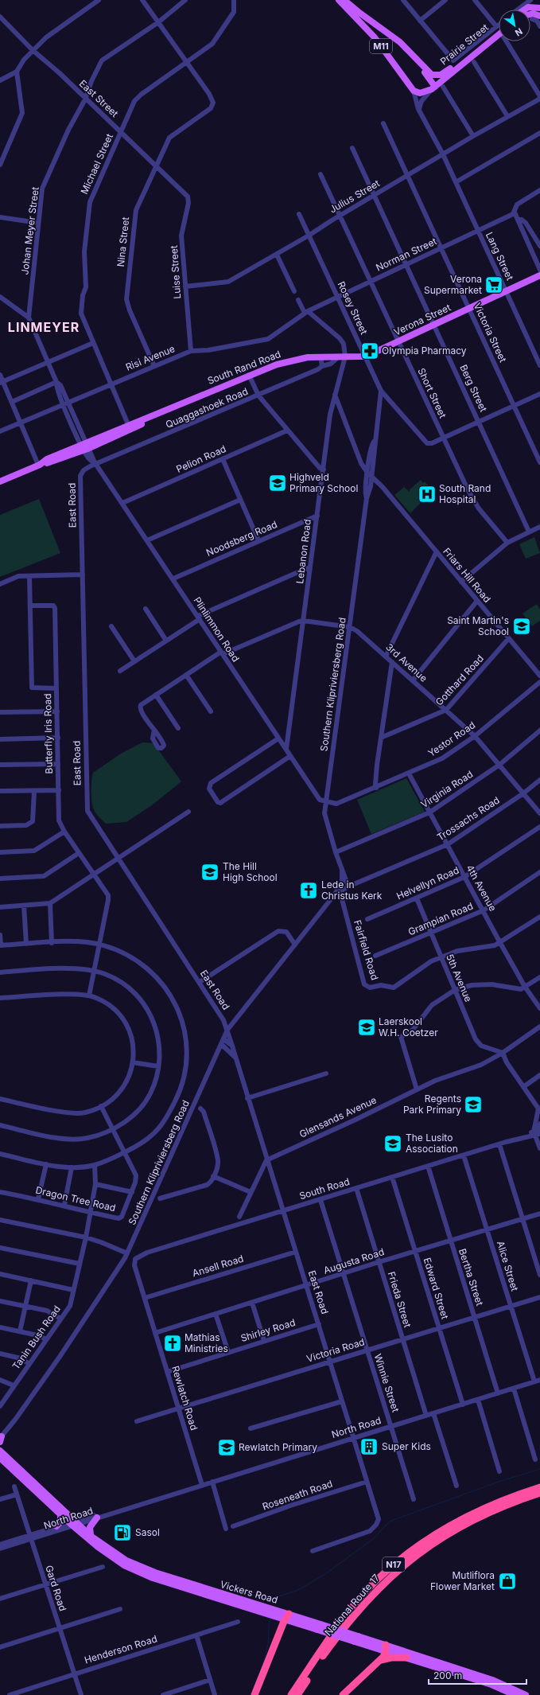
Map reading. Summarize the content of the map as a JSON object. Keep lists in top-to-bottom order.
{
  "streets": {
    "highway": ["N17", "National Route 17"],
    "main road": [
      "Prairie Street",
      "M11",
      "Verona Street",
      "South Rand Road",
      "Vickers Road"
    ],
    "street": [
      "East Street",
      "Michael Street",
      "Julius Street",
      "Johan Meyer Street",
      "Nina Street",
      "Norman Street",
      "Lang Street",
      "Luise Street",
      "Rosey Street",
      "Victoria Street",
      "Risi Avenue",
      "Berg Street",
      "Short Street",
      "Quaggashoek Road",
      "Pelion Road",
      "East Road",
      "Noodsberg Road",
      "Lebanon Road",
      "Friars Hill Road",
      "Plinlimmon Road",
      "3rd Avenue",
      "Gotthard Road",
      "Southern Klipriviersberg Road",
      "Butterfly Iris Road",
      "Yestor Road",
      "Virginia Road",
      "Trossachs Road",
      "Helvellyn Road",
      "4th Avenue",
      "Grampian Road",
      "Fairfield Road",
      "5th Avenue",
      "Glensands Avenue",
      "South Road",
      "Dragon Tree Road",
      "Augusta Road",
      "Ansell Road",
      "Alice Street",
      "Bertha Street",
      "Edward Street",
      "Frieda Street",
      "Shirley Road",
      "Tanin Bush Road",
      "Victoria Road",
      "Winnie Street",
      "Rewlatch Road",
      "North Road",
      "Roseneath Road",
      "Gard Road",
      "Henderson Road"
    ]
  },
  "crossings": [
    ["Prairie Street", "M11"],
    ["Prairie Street", "Lang Street"],
    ["M11", "Lang Street"],
    ["East Street", "Michael Street"],
    ["East Street", "Johan Meyer Street"],
    ["East Street", "Nina Street"],
    ["East Street", "Luise Street"],
    ["Michael Street", "Nina Street"],
    ["Michael Street", "Risi Avenue"],
    ["Michael Street", "South Rand Road"],
    ["Julius Street", "Lang Street"],
    ["Julius Street", "Luise Street"],
    ["Julius Street", "Rosey Street"],
    ["Julius Street", "Victoria Street"],
    ["Julius Street", "Berg Street"],
    ["Julius Street", "Short Street"],
    ["Johan Meyer Street", "Risi Avenue"],
    ["Johan Meyer Street", "South Rand Road"],
    ["Johan Meyer Street", "Plinlimmon Road"],
    ["Nina Street", "Risi Avenue"],
    ["Norman Street", "Lang Street"],
    ["Norman Street", "Rosey Street"],
    ["Norman Street", "Victoria Street"],
    ["Norman Street", "Risi Avenue"],
    ["Norman Street", "Berg Street"],
    ["Norman Street", "Short Street"],
    ["Lang Street", "Verona Street"],
    ["Luise Street", "Risi Avenue"],
    ["Rosey Street", "Verona Street"],
    ["Rosey Street", "South Rand Road"],
    ["Rosey Street", "Short Street"],
    ["Rosey Street", "Southern Klipriviersberg Road"],
    ["Verona Street", "Victoria Street"],
    ["Verona Street", "South Rand Road"],
    ["Verona Street", "Berg Street"],
    ["Verona Street", "Short Street"],
    ["South Rand Road", "Quaggashoek Road"],
    ["South Rand Road", "Lebanon Road"],
    ["South Rand Road", "Plinlimmon Road"],
    ["Quaggashoek Road", "East Road"],
    ["Quaggashoek Road", "Lebanon Road"],
    ["Quaggashoek Road", "Plinlimmon Road"],
    ["Pelion Road", "Plinlimmon Road"],
    ["East Road", "Plinlimmon Road"],
    ["East Road", "Southern Klipriviersberg Road"],
    ["East Road", "Glensands Avenue"],
    ["East Road", "South Road"],
    ["East Road", "Augusta Road"],
    ["East Road", "Ansell Road"],
    ["East Road", "Shirley Road"],
    ["East Road", "Victoria Road"],
    ["East Road", "North Road"],
    ["East Road", "Roseneath Road"],
    ["Noodsberg Road", "Lebanon Road"],
    ["Noodsberg Road", "Plinlimmon Road"],
    ["Lebanon Road", "Friars Hill Road"],
    ["Lebanon Road", "Plinlimmon Road"],
    ["Lebanon Road", "3rd Avenue"],
    ["Friars Hill Road", "Gotthard Road"],
    ["Friars Hill Road", "Southern Klipriviersberg Road"],
    ["Plinlimmon Road", "Southern Klipriviersberg Road"],
    ["Plinlimmon Road", "Yestor Road"],
    ["3rd Avenue", "Gotthard Road"],
    ["3rd Avenue", "Southern Klipriviersberg Road"],
    ["3rd Avenue", "Yestor Road"],
    ["3rd Avenue", "Virginia Road"],
    ["3rd Avenue", "Trossachs Road"],
    ["Southern Klipriviersberg Road", "Yestor Road"],
    ["Southern Klipriviersberg Road", "Virginia Road"],
    ["Southern Klipriviersberg Road", "Trossachs Road"],
    ["Yestor Road", "4th Avenue"],
    ["Virginia Road", "4th Avenue"],
    ["Trossachs Road", "4th Avenue"],
    ["Helvellyn Road", "4th Avenue"],
    ["Helvellyn Road", "5th Avenue"],
    ["4th Avenue", "Grampian Road"],
    ["4th Avenue", "Fairfield Road"],
    ["Grampian Road", "5th Avenue"],
    ["Fairfield Road", "5th Avenue"],
    ["South Road", "Alice Street"],
    ["South Road", "Bertha Street"],
    ["South Road", "Edward Street"],
    ["South Road", "Frieda Street"],
    ["South Road", "Winnie Street"],
    ["South Road", "Rewlatch Road"],
    ["Dragon Tree Road", "Tanin Bush Road"],
    ["Augusta Road", "Alice Street"],
    ["Augusta Road", "Bertha Street"],
    ["Augusta Road", "Edward Street"],
    ["Augusta Road", "Frieda Street"],
    ["Augusta Road", "Winnie Street"],
    ["Augusta Road", "Rewlatch Road"],
    ["Ansell Road", "Rewlatch Road"],
    ["Alice Street", "Victoria Road"],
    ["Alice Street", "North Road"],
    ["Bertha Street", "Victoria Road"],
    ["Bertha Street", "North Road"],
    ["Edward Street", "Victoria Road"],
    ["Edward Street", "North Road"],
    ["Frieda Street", "Victoria Road"],
    ["Frieda Street", "North Road"],
    ["Shirley Road", "Rewlatch Road"],
    ["Victoria Road", "Winnie Street"],
    ["Victoria Road", "Rewlatch Road"],
    ["Winnie Street", "North Road"],
    ["Rewlatch Road", "North Road"],
    ["North Road", "Gard Road"],
    ["North Road", "Vickers Road"],
    ["Gard Road", "Henderson Road"]
  ],
  "districts": ["LINMEYER"],
  "places": {
    "supermarket": ["Verona Supermarket"],
    "pharmacy": ["Olympia Pharmacy"],
    "school or university": [
      "Highveld Primary School",
      "Saint Martin's School",
      "The Hill High School",
      "Laerskool W.H. Coetzer",
      "Regents Park Primary",
      "The Lusito Association",
      "Rewlatch Primary"
    ],
    "hospital": ["South Rand Hospital"],
    "church": ["Lede in Christus Kerk", "Mathias Ministries"],
    "building": ["Super Kids"],
    "fuel station": ["Sasol"],
    "shop": ["Mutliflora Flower Market"]
  },
  "scale_bar": "200 m",
  "north": "bottom right"
}
